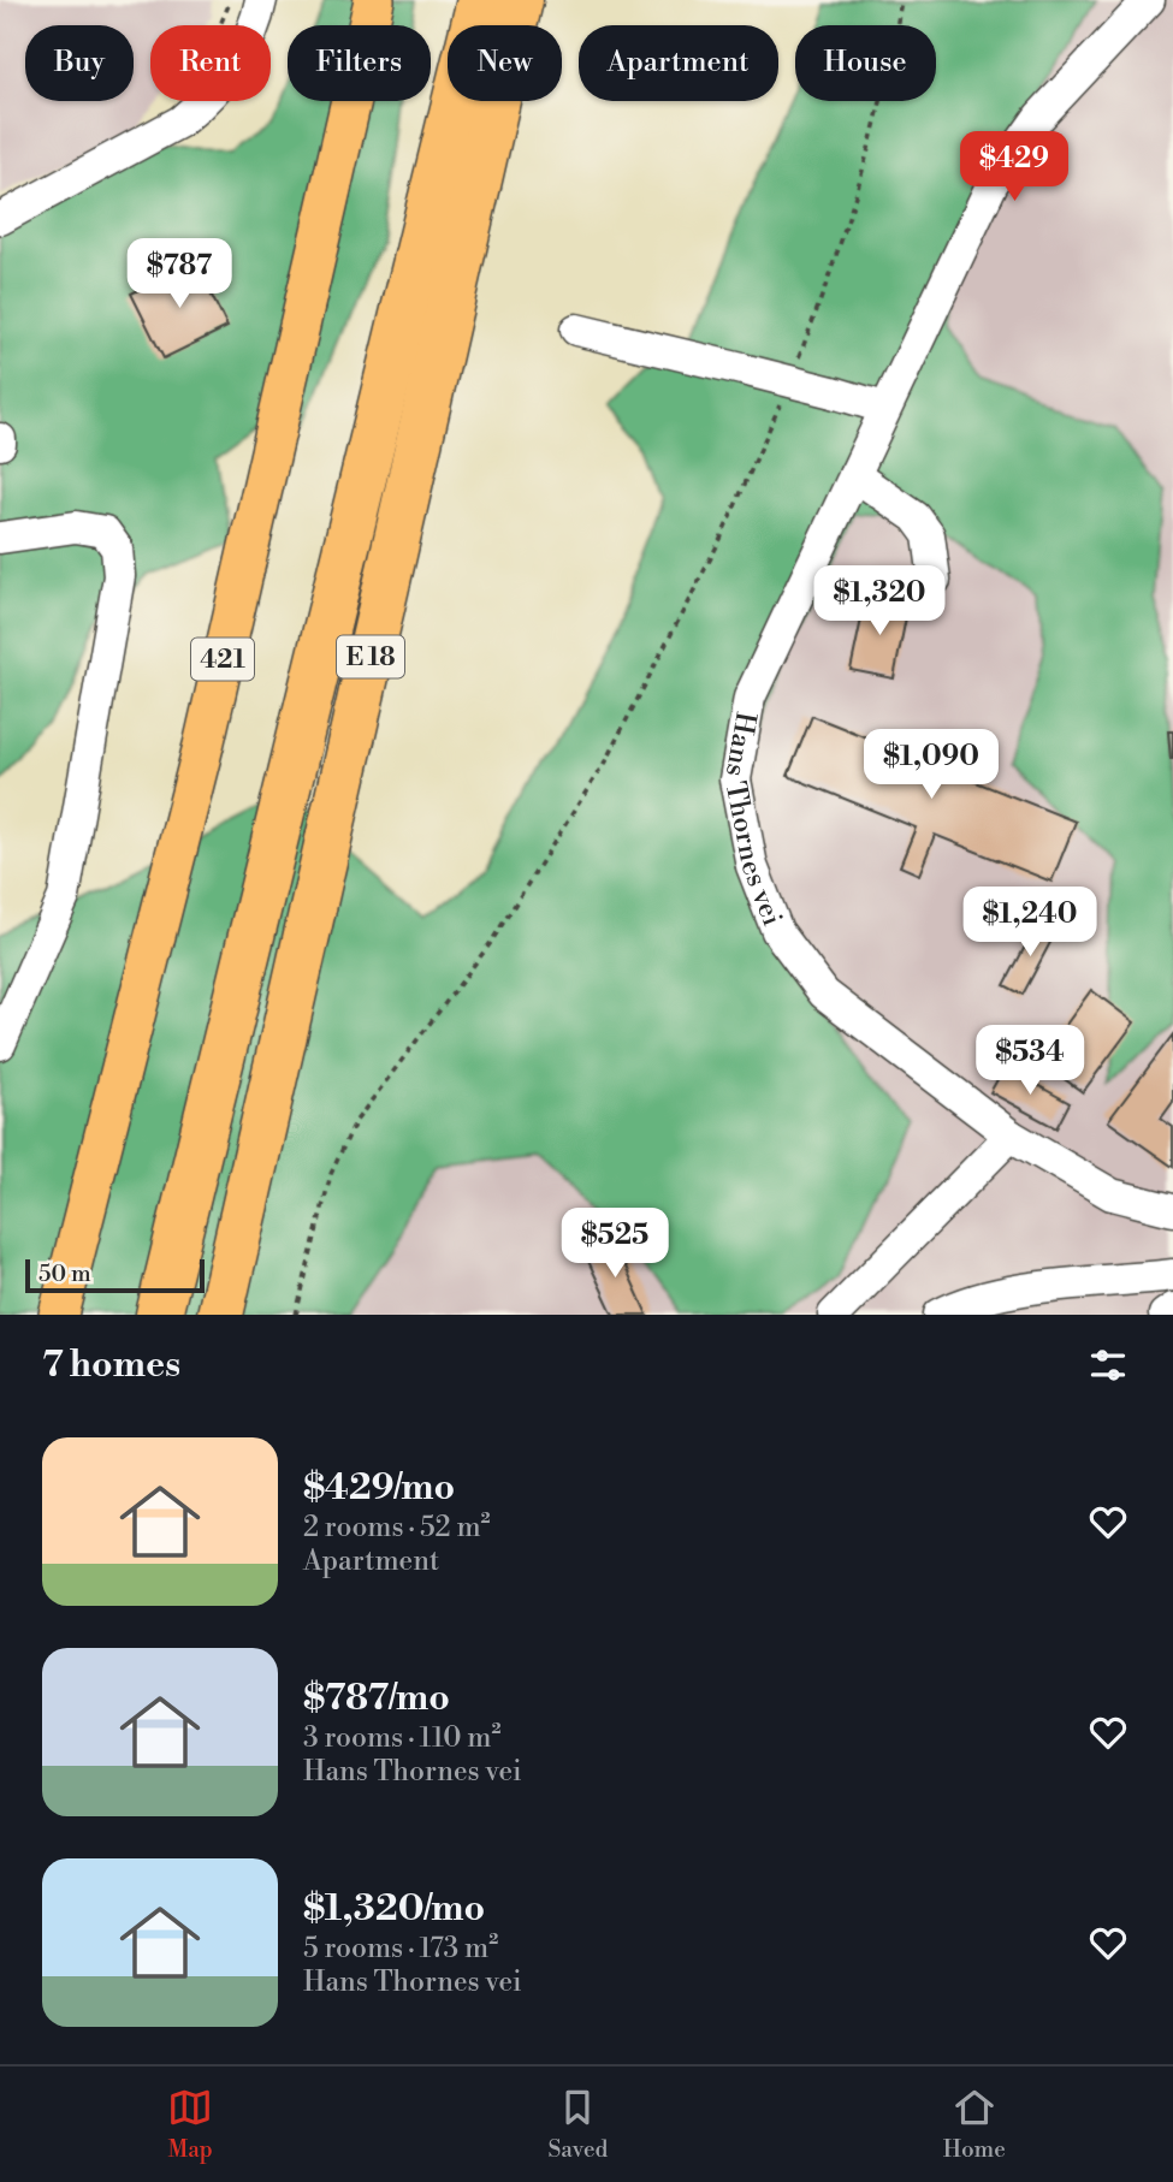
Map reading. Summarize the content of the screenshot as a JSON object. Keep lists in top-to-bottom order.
{
  "streets": {
    "highway": ["E 18"],
    "main road": ["421"],
    "street": ["Hans Thornes vei"]
  },
  "scale_bar": "50 m",
  "page": {
    "chip": [
      "Buy",
      "Rent",
      "Filters",
      "New",
      "Apartment",
      "House"
    ],
    "price": [
      "$429",
      "$787",
      "$1,320",
      "$1,090",
      "$1,240",
      "$534",
      "$525"
    ],
    "scale": "50 m",
    "heading": "7 homes",
    "list": [
      {
        "name": "$429/mo",
        "note": "2 rooms · 52 m² · Apartment"
      },
      {
        "name": "$787/mo",
        "note": "3 rooms · 110 m² · Hans Thornes vei"
      },
      {
        "name": "$1,320/mo",
        "note": "5 rooms · 173 m² · Hans Thornes vei"
      }
    ],
    "tabs": ["Map", "Saved", "Home"]
  }
}
